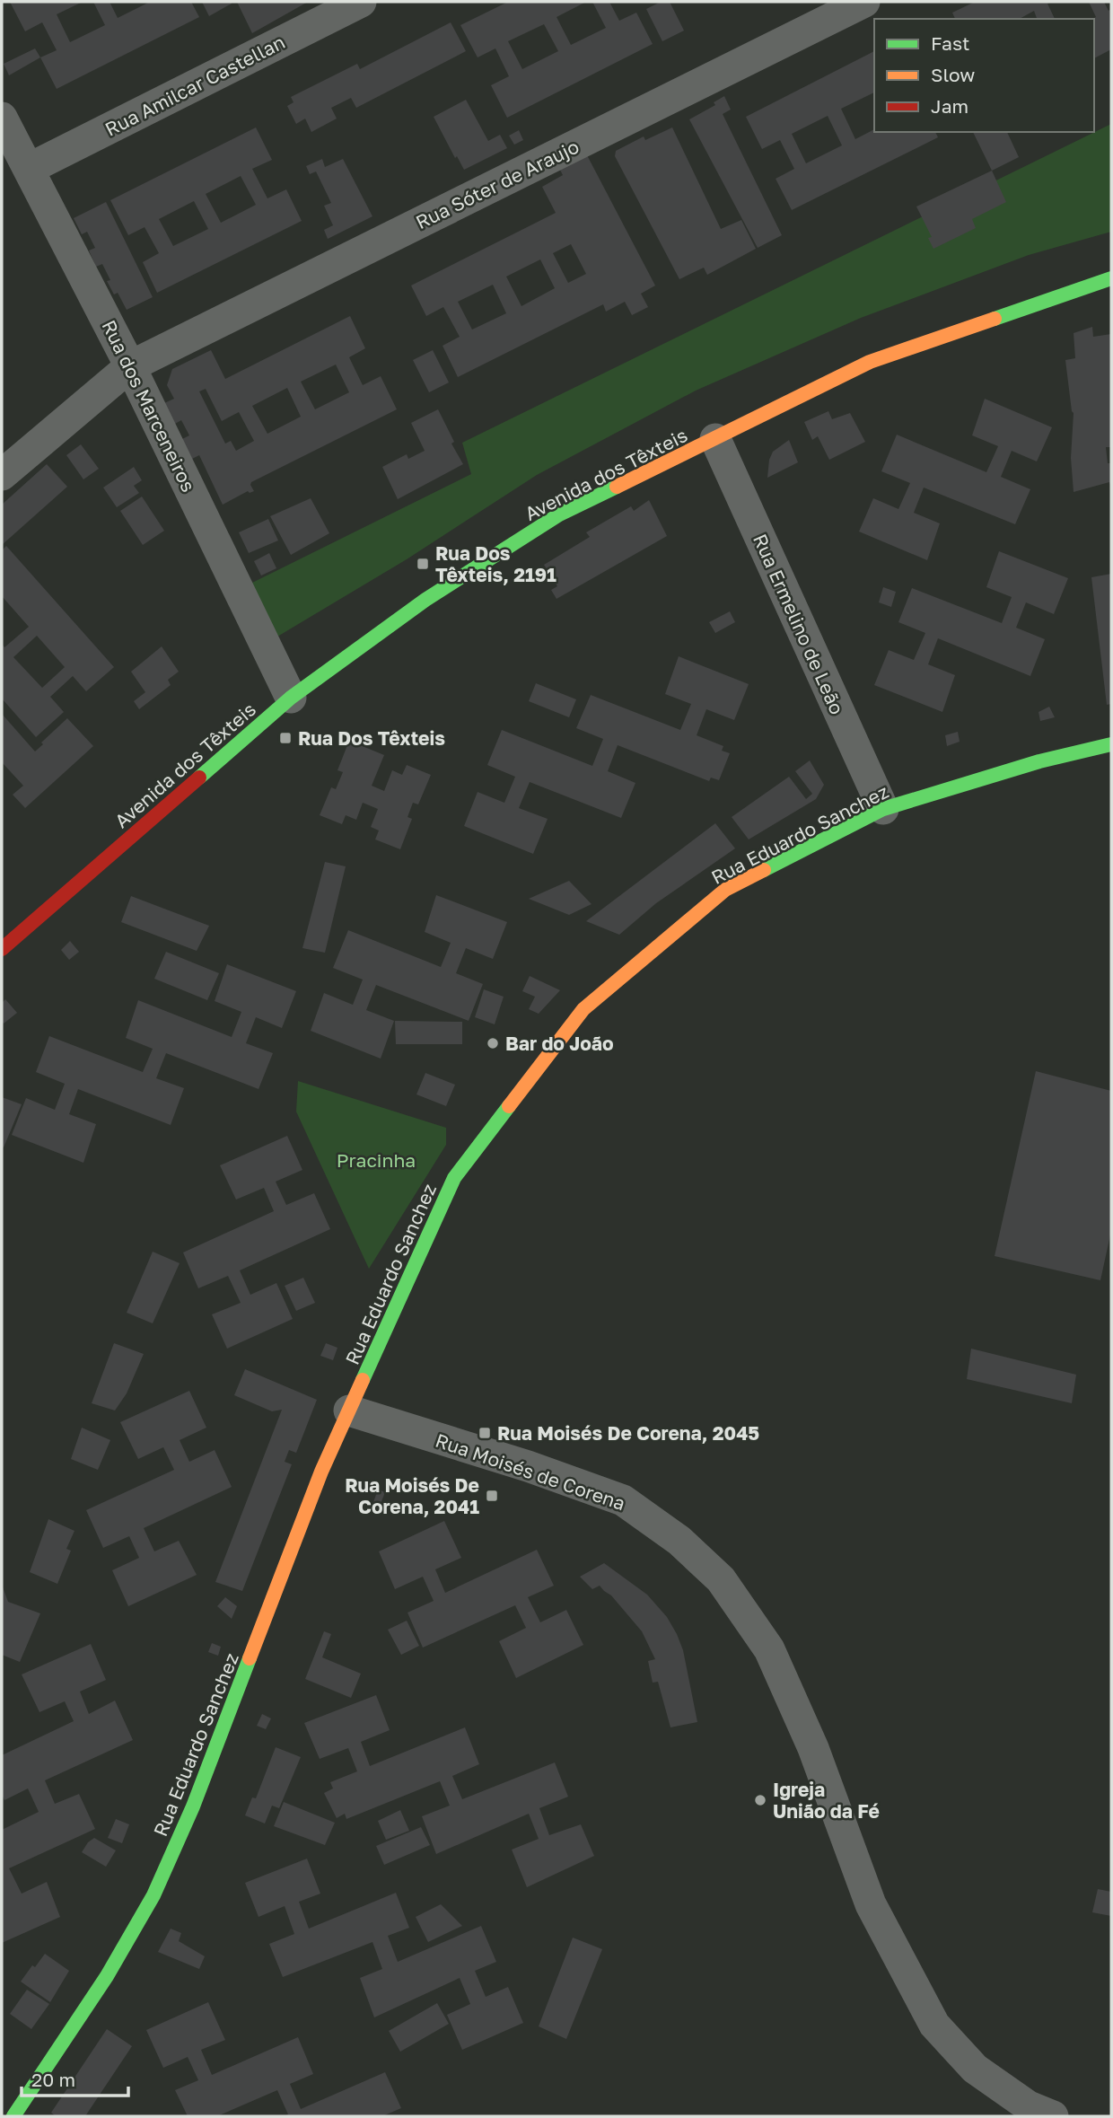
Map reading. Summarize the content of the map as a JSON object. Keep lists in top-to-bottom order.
{
  "streets": {
    "street": [
      "Rua Amilcar Castellan",
      "Rua Sóter de Araujo",
      "Rua dos Marceneiros",
      "Avenida dos Têxteis",
      "Rua Ermelino de Leão",
      "Rua Eduardo Sanchez",
      "Rua Moisés de Corena"
    ]
  },
  "crossings": [
    ["Rua Amilcar Castellan", "Rua dos Marceneiros"],
    ["Rua Sóter de Araujo", "Rua dos Marceneiros"],
    ["Rua dos Marceneiros", "Avenida dos Têxteis"],
    ["Avenida dos Têxteis", "Rua Ermelino de Leão"],
    ["Rua Ermelino de Leão", "Rua Eduardo Sanchez"],
    ["Rua Eduardo Sanchez", "Rua Moisés de Corena"]
  ],
  "parks": ["Pracinha"],
  "places": {
    "transit": [
      "Rua Dos Têxteis, 2191",
      "Rua Dos Têxteis",
      "Rua Moisés De Corena, 2045",
      "Rua Moisés De Corena, 2041"
    ],
    "other": ["Bar do João", "Igreja União da Fé"]
  },
  "legend": ["Fast", "Slow", "Jam"],
  "scale_bar": "20 m"
}
